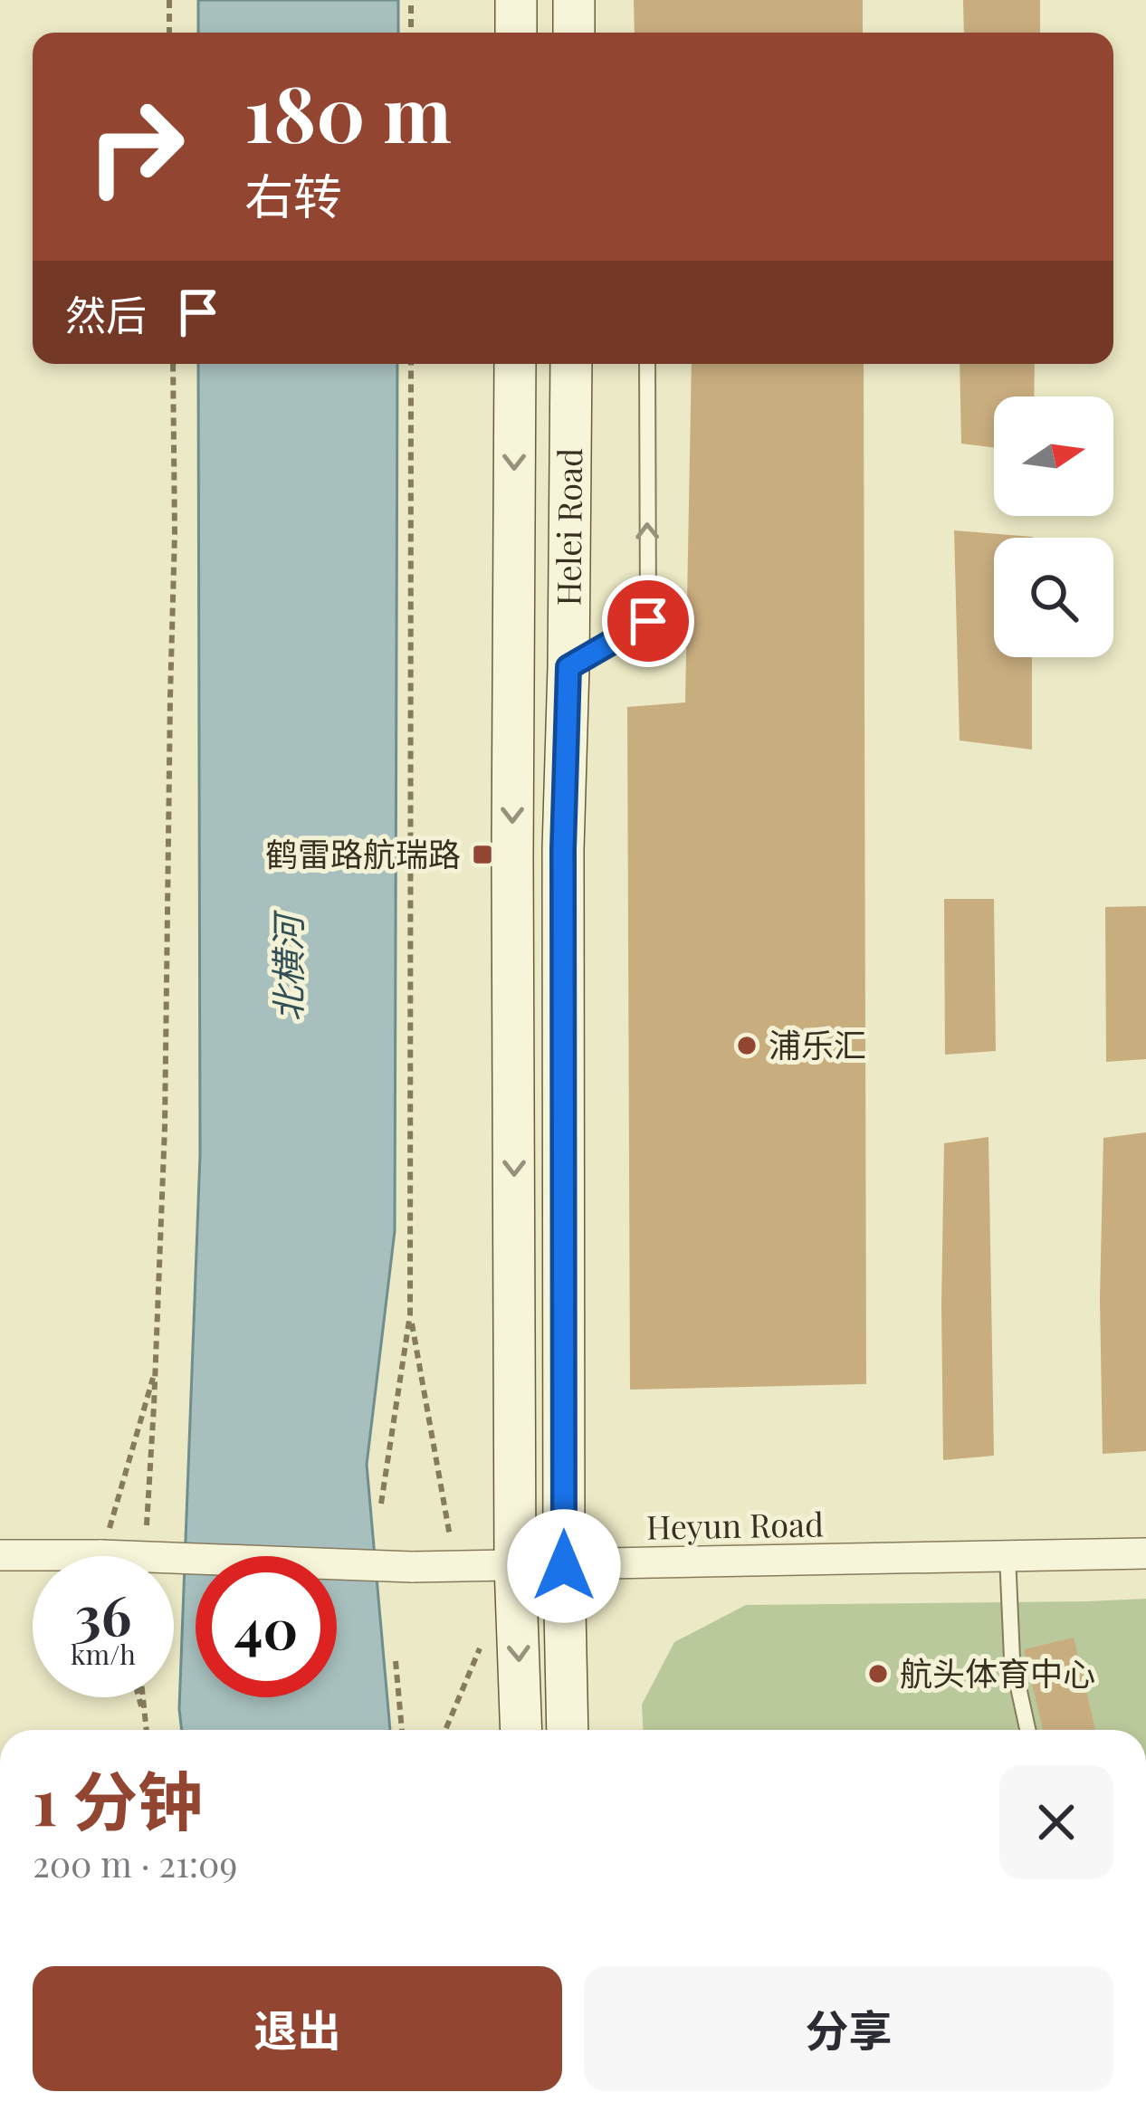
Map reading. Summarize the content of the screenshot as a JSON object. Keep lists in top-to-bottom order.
{
  "streets": {
    "street": ["Helei Road", "Heyun Road"]
  },
  "crossings": [
    ["Helei Road", "Heyun Road"]
  ],
  "water": ["北横河"],
  "places": {
    "transit": ["鹤雷路航瑞路"],
    "other": ["浦乐汇", "航头体育中心"]
  },
  "north": "right",
  "page": {
    "turn": ["180 m", "右转"],
    "then": "然后",
    "speed": "36 km/h",
    "limit": "40",
    "heading": ["1 分钟", "200 m · 21:09"],
    "buttons": ["退出", "分享"]
  }
}
